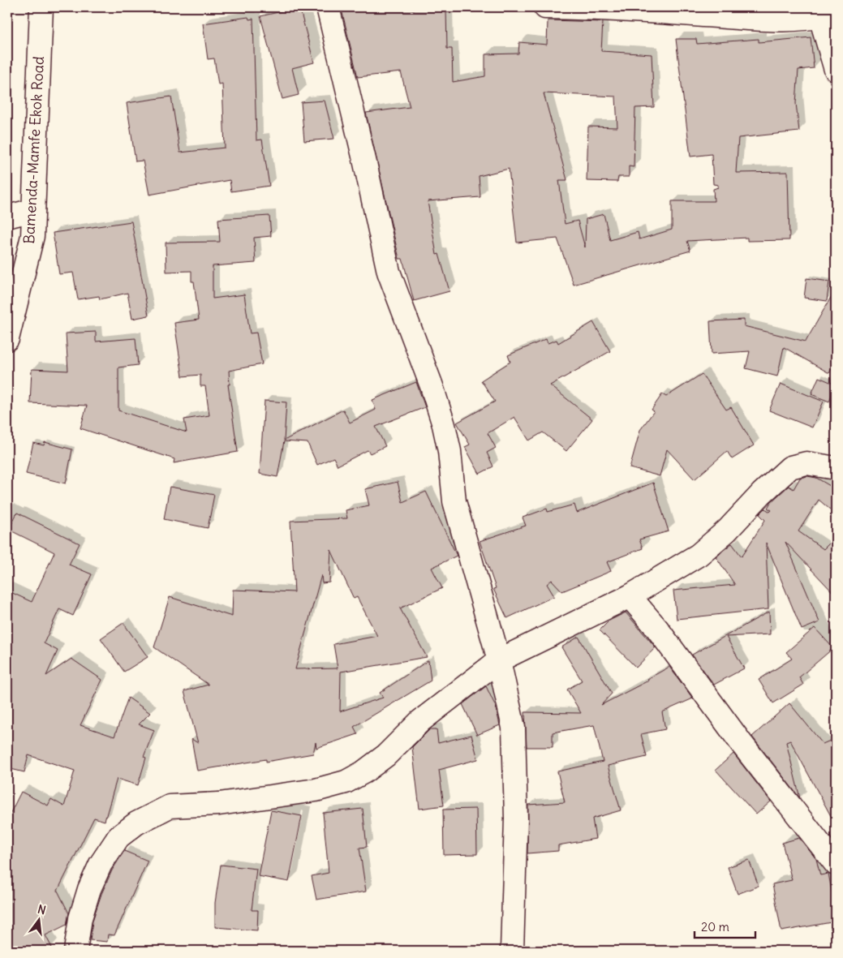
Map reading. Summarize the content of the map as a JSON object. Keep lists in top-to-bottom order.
{
  "streets": {
    "main road": ["Bamenda-Mamfe Ekok Road"]
  },
  "scale_bar": "20 m",
  "north": "top"
}
